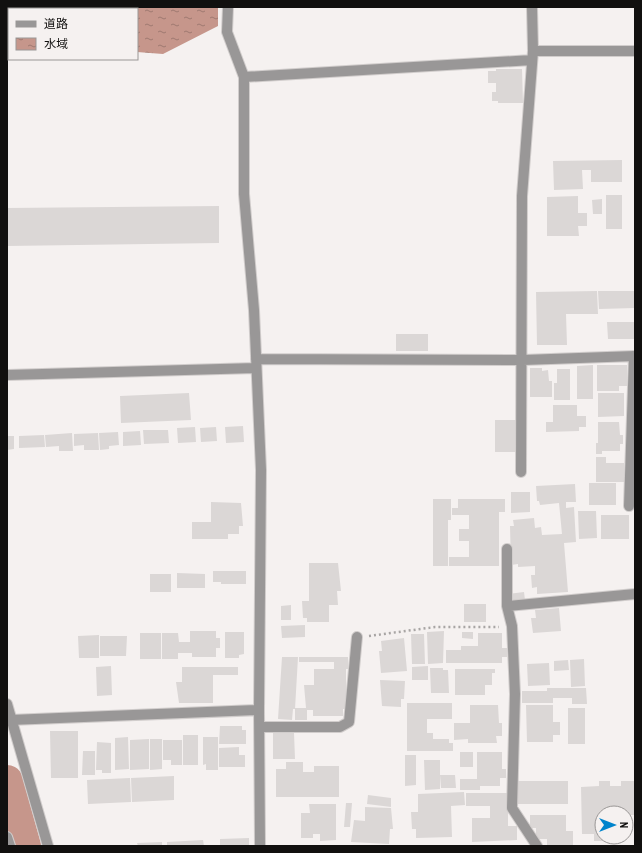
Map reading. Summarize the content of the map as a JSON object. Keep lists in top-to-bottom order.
{
  "legend": ["道路", "水域"],
  "north": "right"
}
